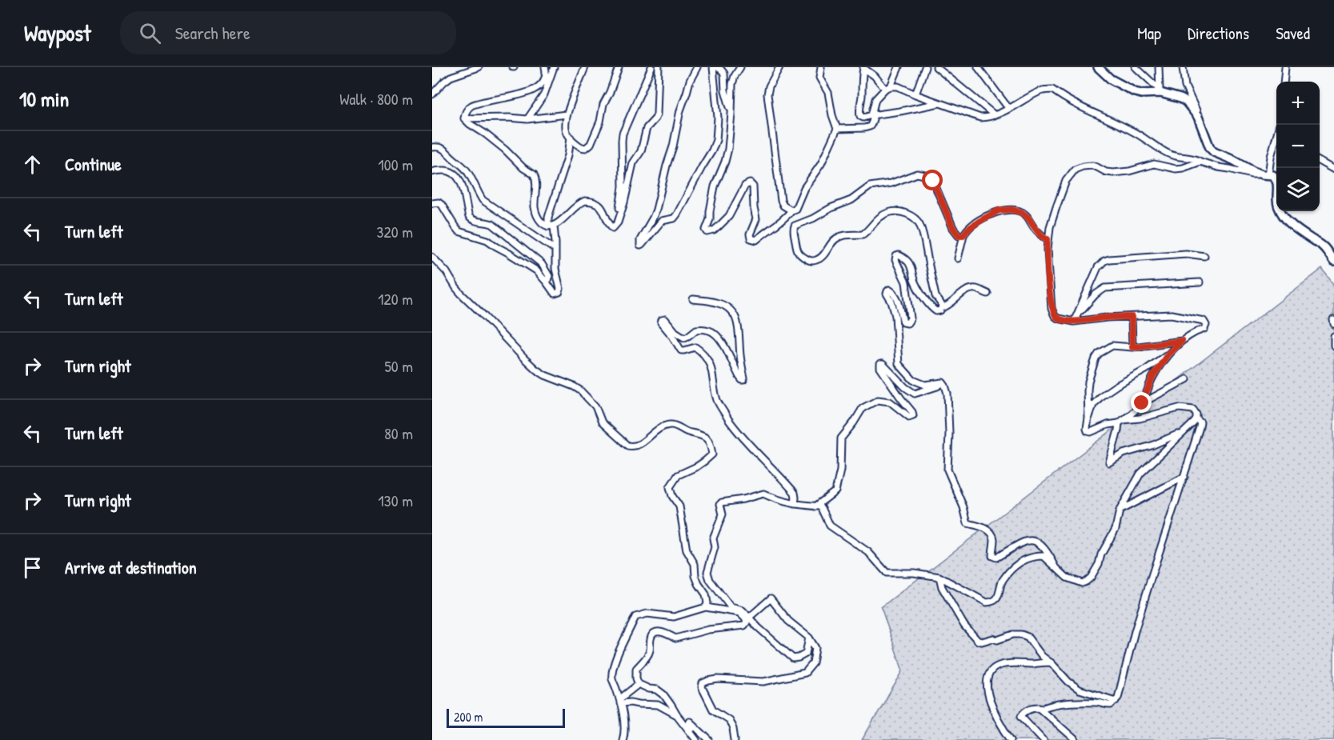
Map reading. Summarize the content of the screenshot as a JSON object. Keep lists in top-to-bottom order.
{
  "scale_bar": "200 m",
  "page": {
    "header": "Waypost",
    "search": "Search here",
    "nav": ["Map", "Directions", "Saved"],
    "heading": ["10 min", "Walk · 800 m"],
    "map_buttons": ["+", "−"],
    "list": [
      ["Continue", "100 m"],
      ["Turn left", "320 m"],
      ["Turn left", "120 m"],
      ["Turn right", "50 m"],
      ["Turn left", "80 m"],
      ["Turn right", "130 m"],
      "Arrive at destination"
    ],
    "scale": "200 m"
  }
}
